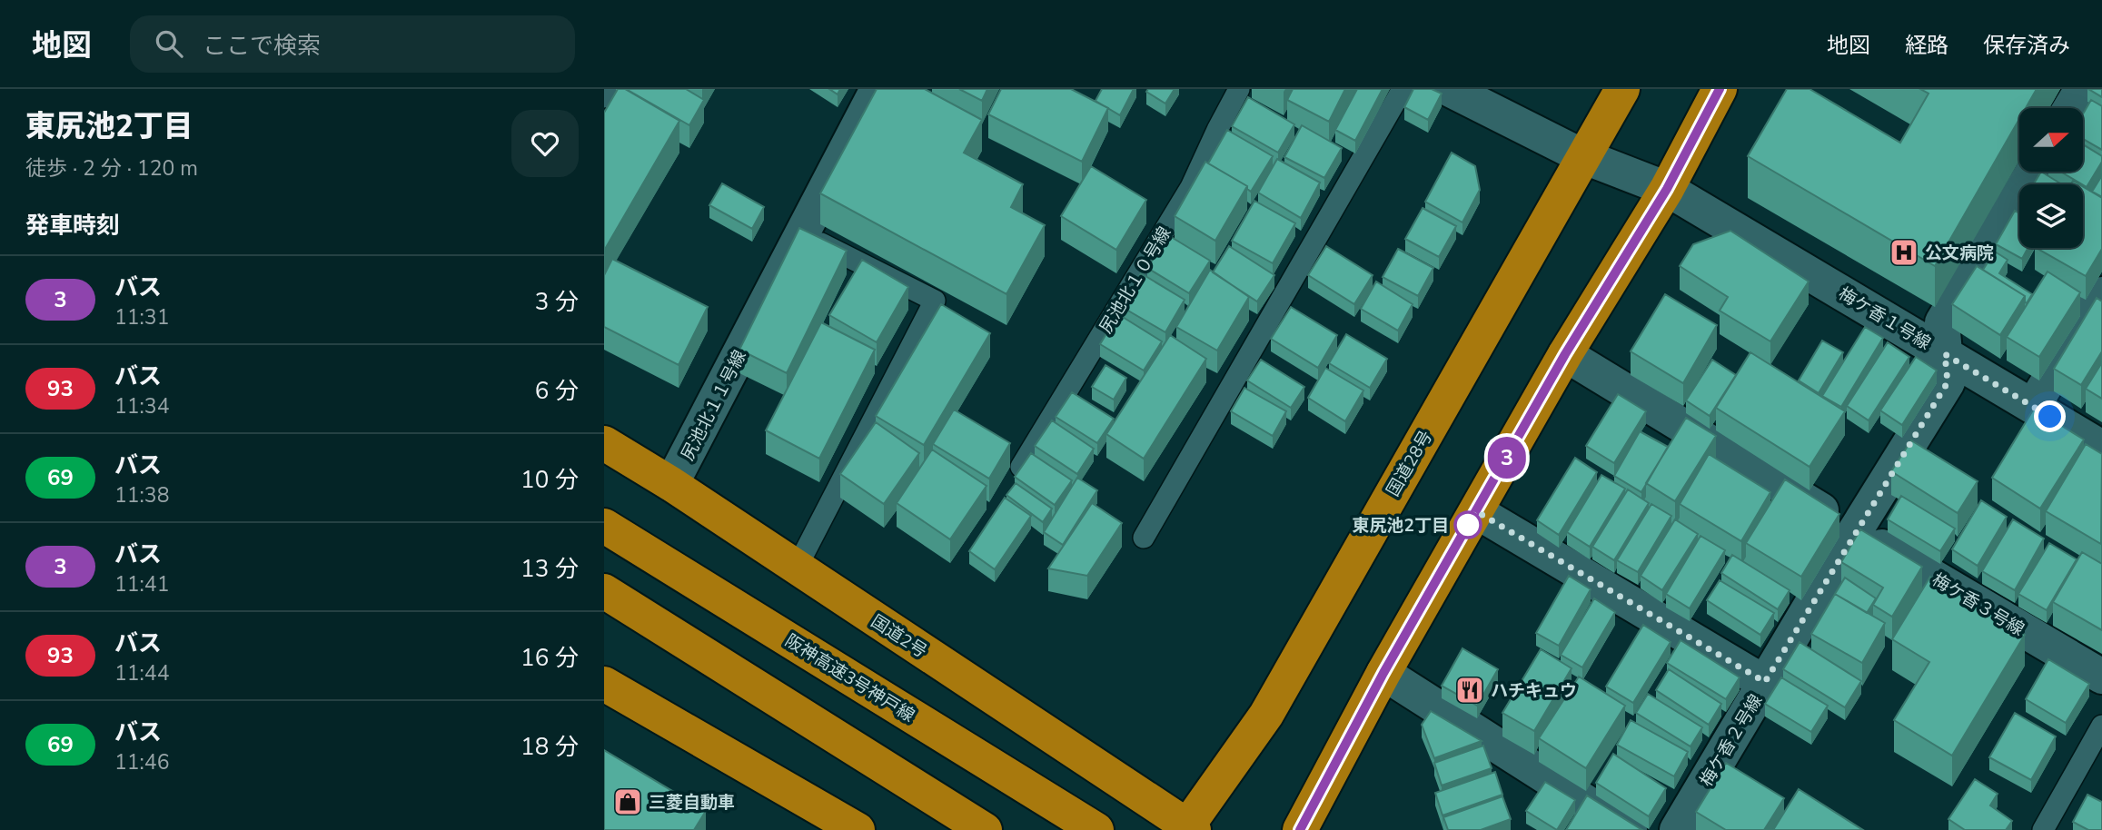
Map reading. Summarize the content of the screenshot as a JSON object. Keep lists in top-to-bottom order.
{
  "streets": {
    "highway": ["国道28号", "国道2号", "阪神高速3号神戸線"],
    "street": [
      "梅ケ香１号線",
      "尻池北１１号線",
      "梅ケ香３号線",
      "梅ケ香２号線"
    ],
    "lane": ["尻池北１０号線"]
  },
  "crossings": [
    ["梅ケ香１号線", "国道28号"],
    ["梅ケ香１号線", "梅ケ香２号線"],
    ["尻池北１１号線", "国道2号"],
    ["国道28号", "国道2号"],
    ["梅ケ香３号線", "梅ケ香２号線"]
  ],
  "places": {
    "hospital": ["公文病院"],
    "other": ["東尻池2丁目"],
    "restaurant": ["ハチキュウ"],
    "shop": ["三菱自動車"]
  },
  "lines": ["bus line 3"],
  "north": "right",
  "page": {
    "header": "地図",
    "search": "ここで検索",
    "nav": ["地図", "経路", "保存済み"],
    "heading": [
      ["東尻池2丁目", "徒歩 · 2 分 · 120 m"],
      "発車時刻"
    ],
    "on_map": "3",
    "list": [
      {
        "mark": "3",
        "name": "バス",
        "note": "11:31",
        "value": "3 分"
      },
      {
        "mark": "93",
        "name": "バス",
        "note": "11:34",
        "value": "6 分"
      },
      {
        "mark": "69",
        "name": "バス",
        "note": "11:38",
        "value": "10 分"
      },
      {
        "mark": "3",
        "name": "バス",
        "note": "11:41",
        "value": "13 分"
      },
      {
        "mark": "93",
        "name": "バス",
        "note": "11:44",
        "value": "16 分"
      },
      {
        "mark": "69",
        "name": "バス",
        "note": "11:46",
        "value": "18 分"
      }
    ]
  }
}
